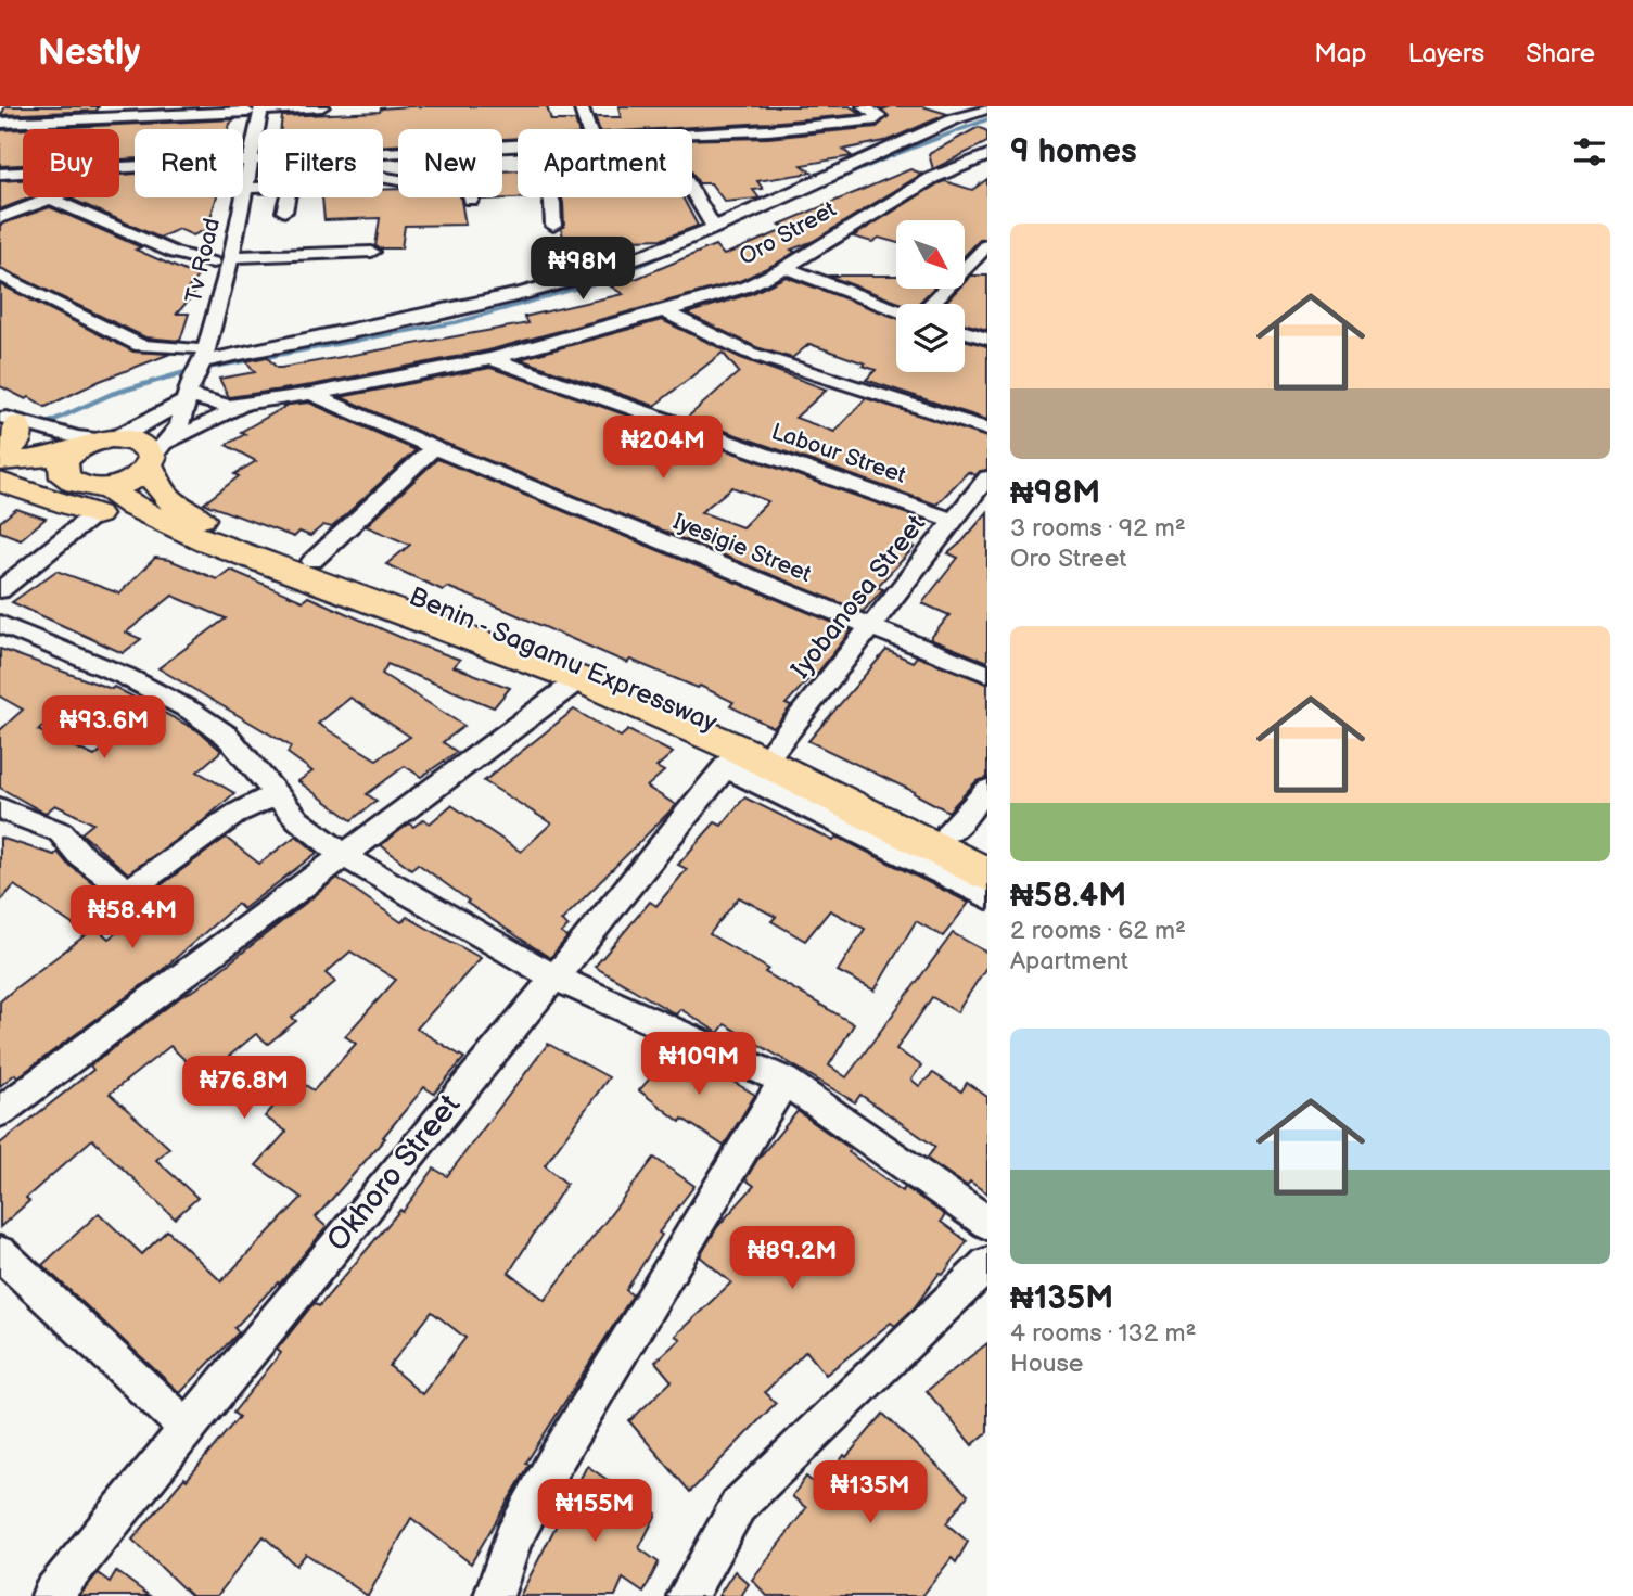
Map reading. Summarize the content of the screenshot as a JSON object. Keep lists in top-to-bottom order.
{
  "streets": {
    "highway": ["Benin - Sagamu Expressway"],
    "street": [
      "Oro Street",
      "Tv Road",
      "Labour Street",
      "Iyesigie Street",
      "Iyobanosa Street",
      "Okhoro Street"
    ]
  },
  "crossings": [
    ["Oro Street", "Tv Road"],
    ["Oro Street", "Labour Street"],
    ["Oro Street", "Iyesigie Street"],
    ["Oro Street", "Benin - Sagamu Expressway"],
    ["Tv Road", "Benin - Sagamu Expressway"],
    ["Labour Street", "Iyobanosa Street"],
    ["Iyesigie Street", "Iyobanosa Street"],
    ["Iyobanosa Street", "Benin - Sagamu Expressway"],
    ["Iyobanosa Street", "Okhoro Street"],
    ["Benin - Sagamu Expressway", "Okhoro Street"]
  ],
  "north": "bottom right",
  "page": {
    "header": "Nestly",
    "nav": ["Map", "Layers", "Share"],
    "heading": "9 homes",
    "chip": [
      "Buy",
      "Rent",
      "Filters",
      "New",
      "Apartment"
    ],
    "list": [
      {
        "name": "₦98M",
        "note": "3 rooms · 92 m² · Oro Street"
      },
      {
        "name": "₦58.4M",
        "note": "2 rooms · 62 m² · Apartment"
      },
      {
        "name": "₦135M",
        "note": "4 rooms · 132 m² · House"
      }
    ],
    "price": [
      "₦98M",
      "₦204M",
      "₦93.6M",
      "₦58.4M",
      "₦109M",
      "₦76.8M",
      "₦89.2M",
      "₦135M",
      "₦155M"
    ]
  }
}
